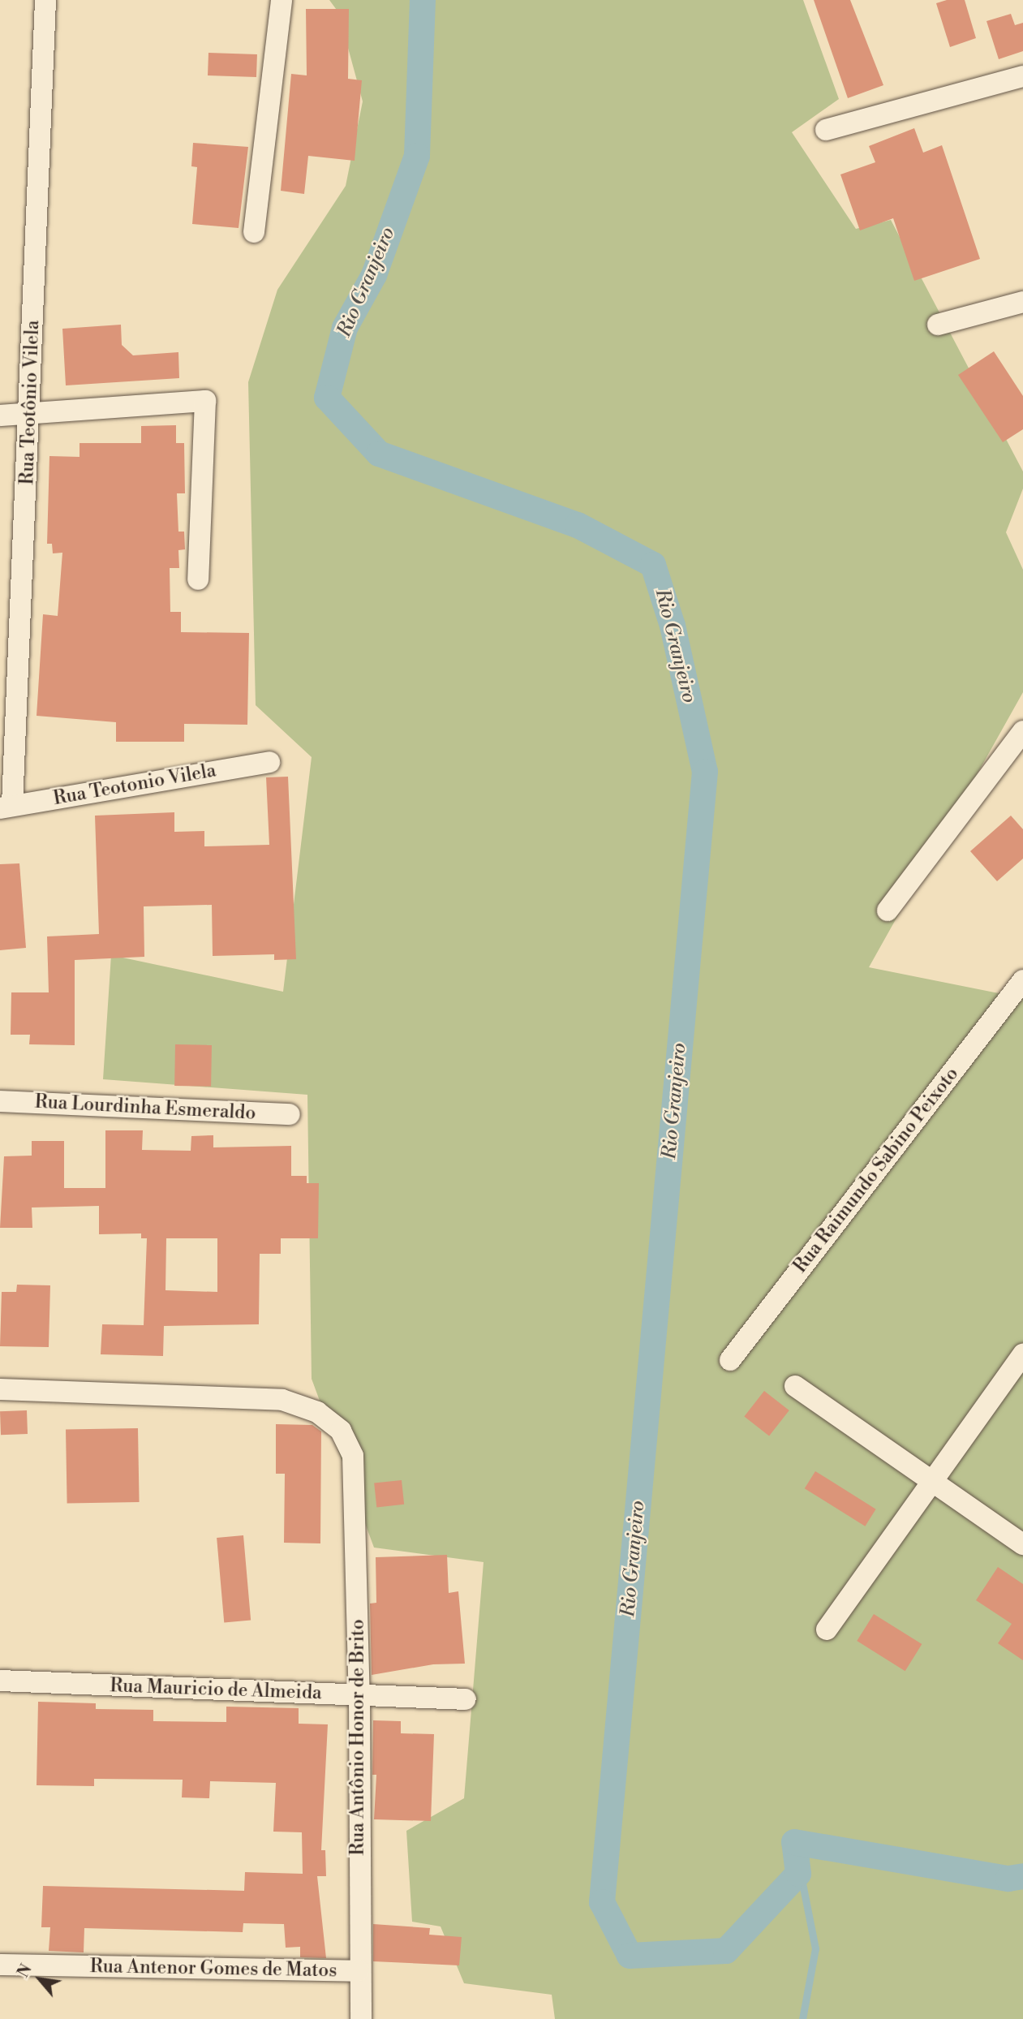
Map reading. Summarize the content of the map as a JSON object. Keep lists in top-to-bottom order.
{
  "streets": {
    "street": [
      "Rua Teotônio Vilela",
      "Rua Teotonio Vilela",
      "Rua Lourdinha Esmeraldo",
      "Rua Raimundo Sabino Peixoto",
      "Rua Mauricio de Almeida",
      "Rua Antônio Honor de Brito",
      "Rua Antenor Gomes de Matos"
    ]
  },
  "crossings": [
    ["Rua Teotônio Vilela", "Rua Teotonio Vilela"],
    ["Rua Mauricio de Almeida", "Rua Antônio Honor de Brito"],
    ["Rua Antônio Honor de Brito", "Rua Antenor Gomes de Matos"]
  ],
  "water": ["Rio Granjeiro"],
  "north": "top left"
}
